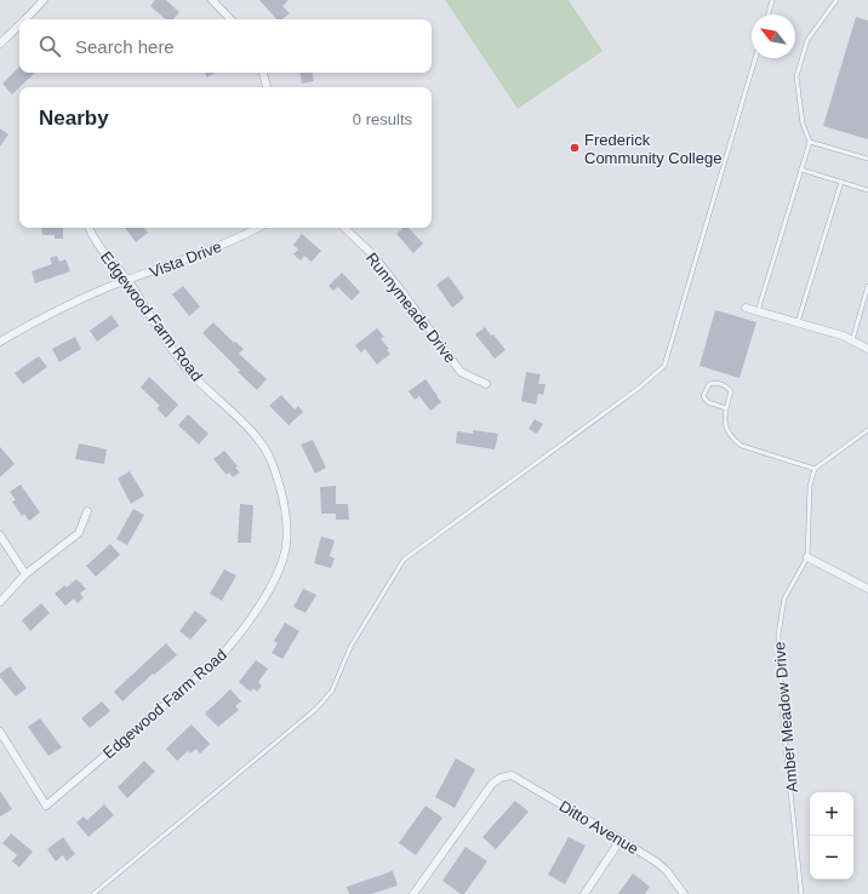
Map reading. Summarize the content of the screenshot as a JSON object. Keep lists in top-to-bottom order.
{
  "streets": {
    "street": [
      "Vista Drive",
      "Runnymeade Drive",
      "Edgewood Farm Road",
      "Ditto Avenue"
    ],
    "lane": ["Amber Meadow Drive"]
  },
  "crossings": [
    ["Vista Drive", "Edgewood Farm Road"]
  ],
  "places": ["Frederick Community College"],
  "north": "top left",
  "page": {
    "search": "Search here",
    "heading": ["Nearby", "0 results"],
    "map_buttons": ["+", "−"]
  }
}
